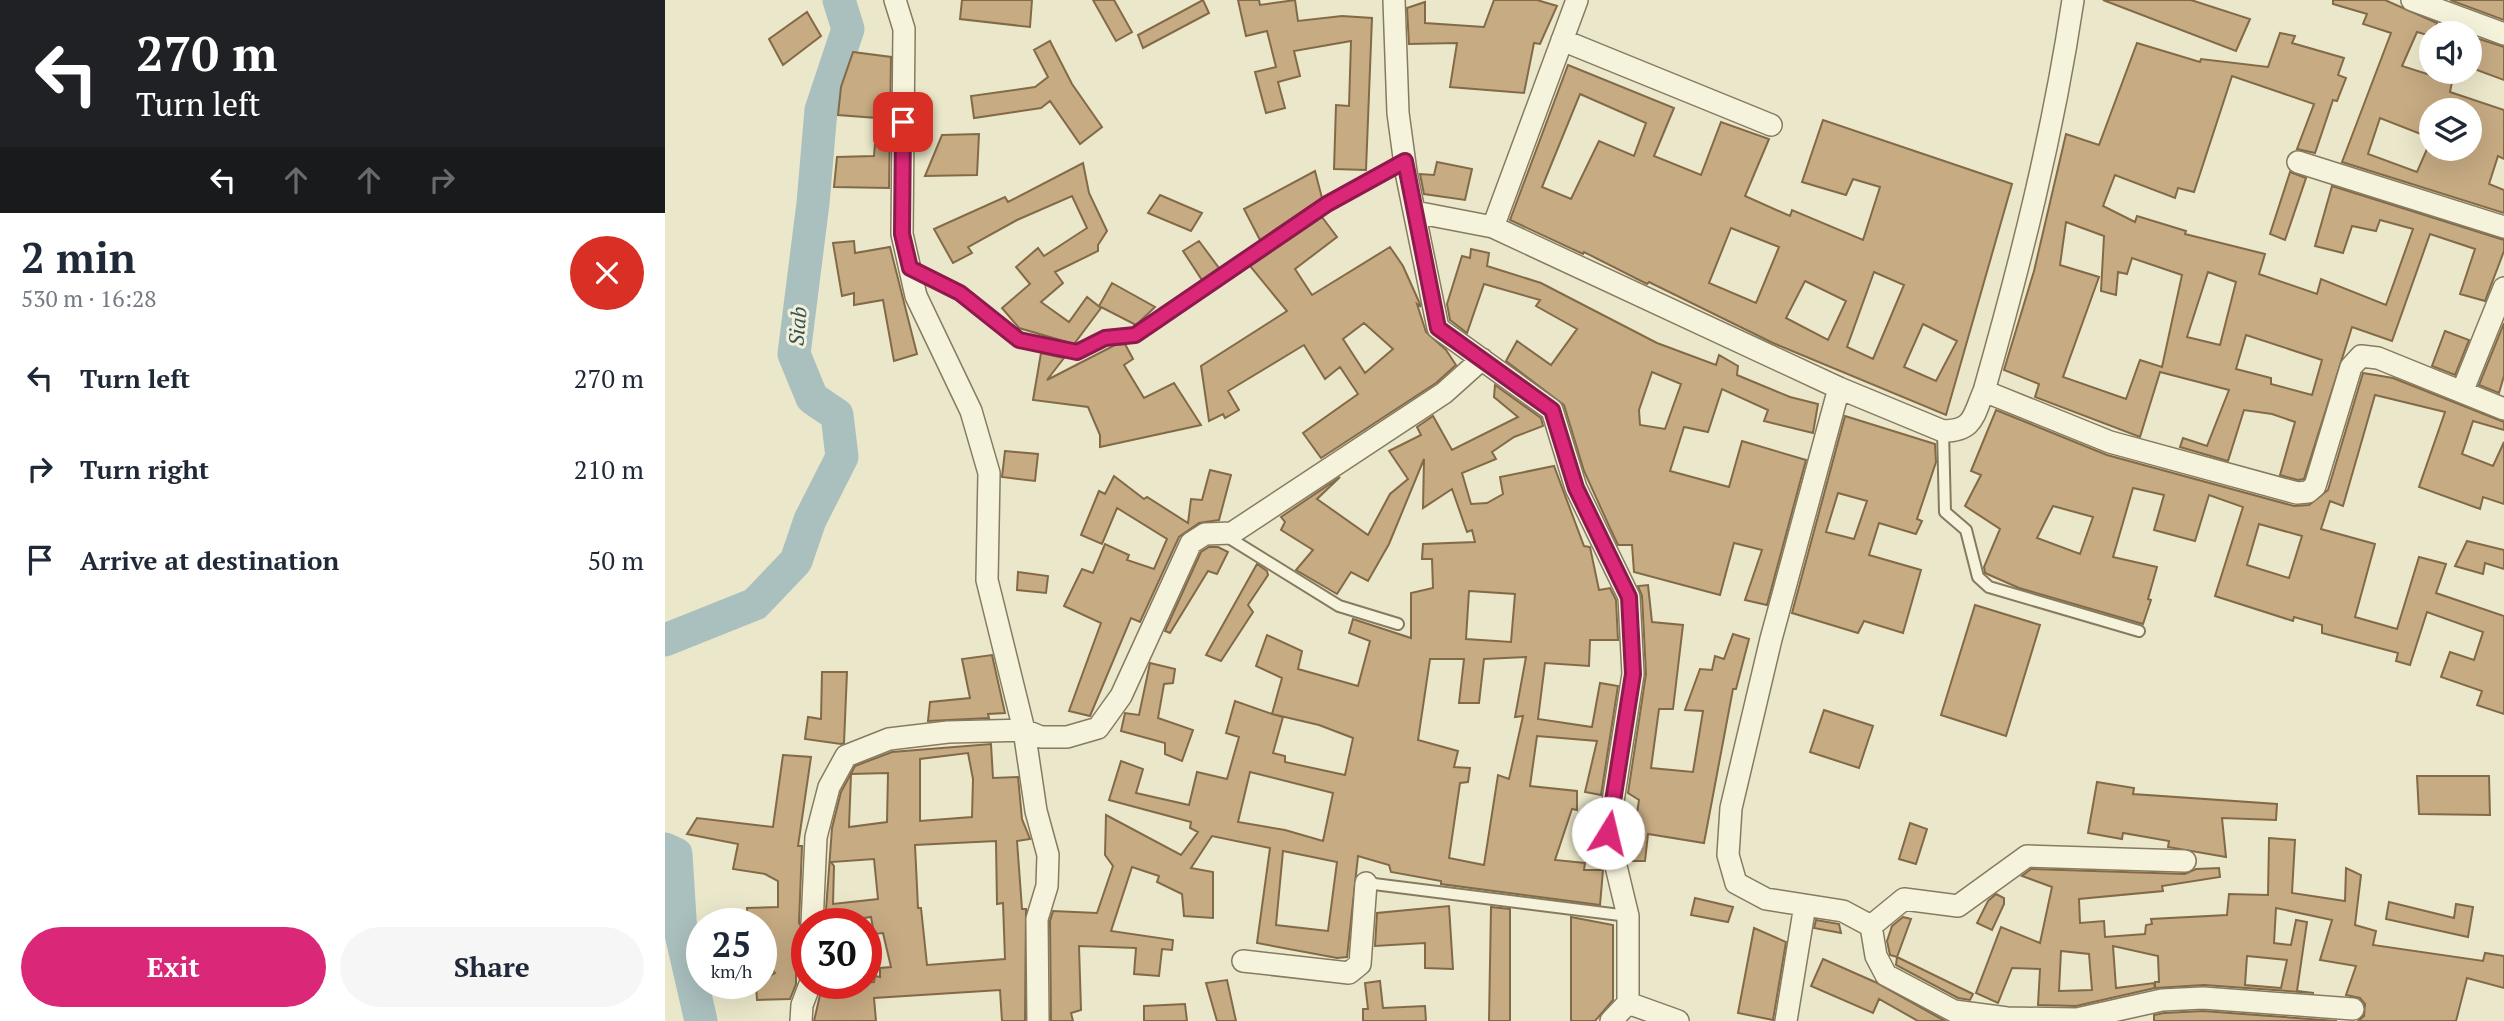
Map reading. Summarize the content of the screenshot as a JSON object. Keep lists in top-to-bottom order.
{
  "water": ["Siab"],
  "page": {
    "turn": ["270 m", "Turn left"],
    "heading": ["2 min", "530 m · 16:28"],
    "list": [
      {
        "name": "Turn left",
        "value": "270 m"
      },
      {
        "name": "Turn right",
        "value": "210 m"
      },
      {
        "name": "Arrive at destination",
        "value": "50 m"
      }
    ],
    "speed": "25 km/h",
    "limit": "30",
    "buttons": ["Exit", "Share"]
  }
}
